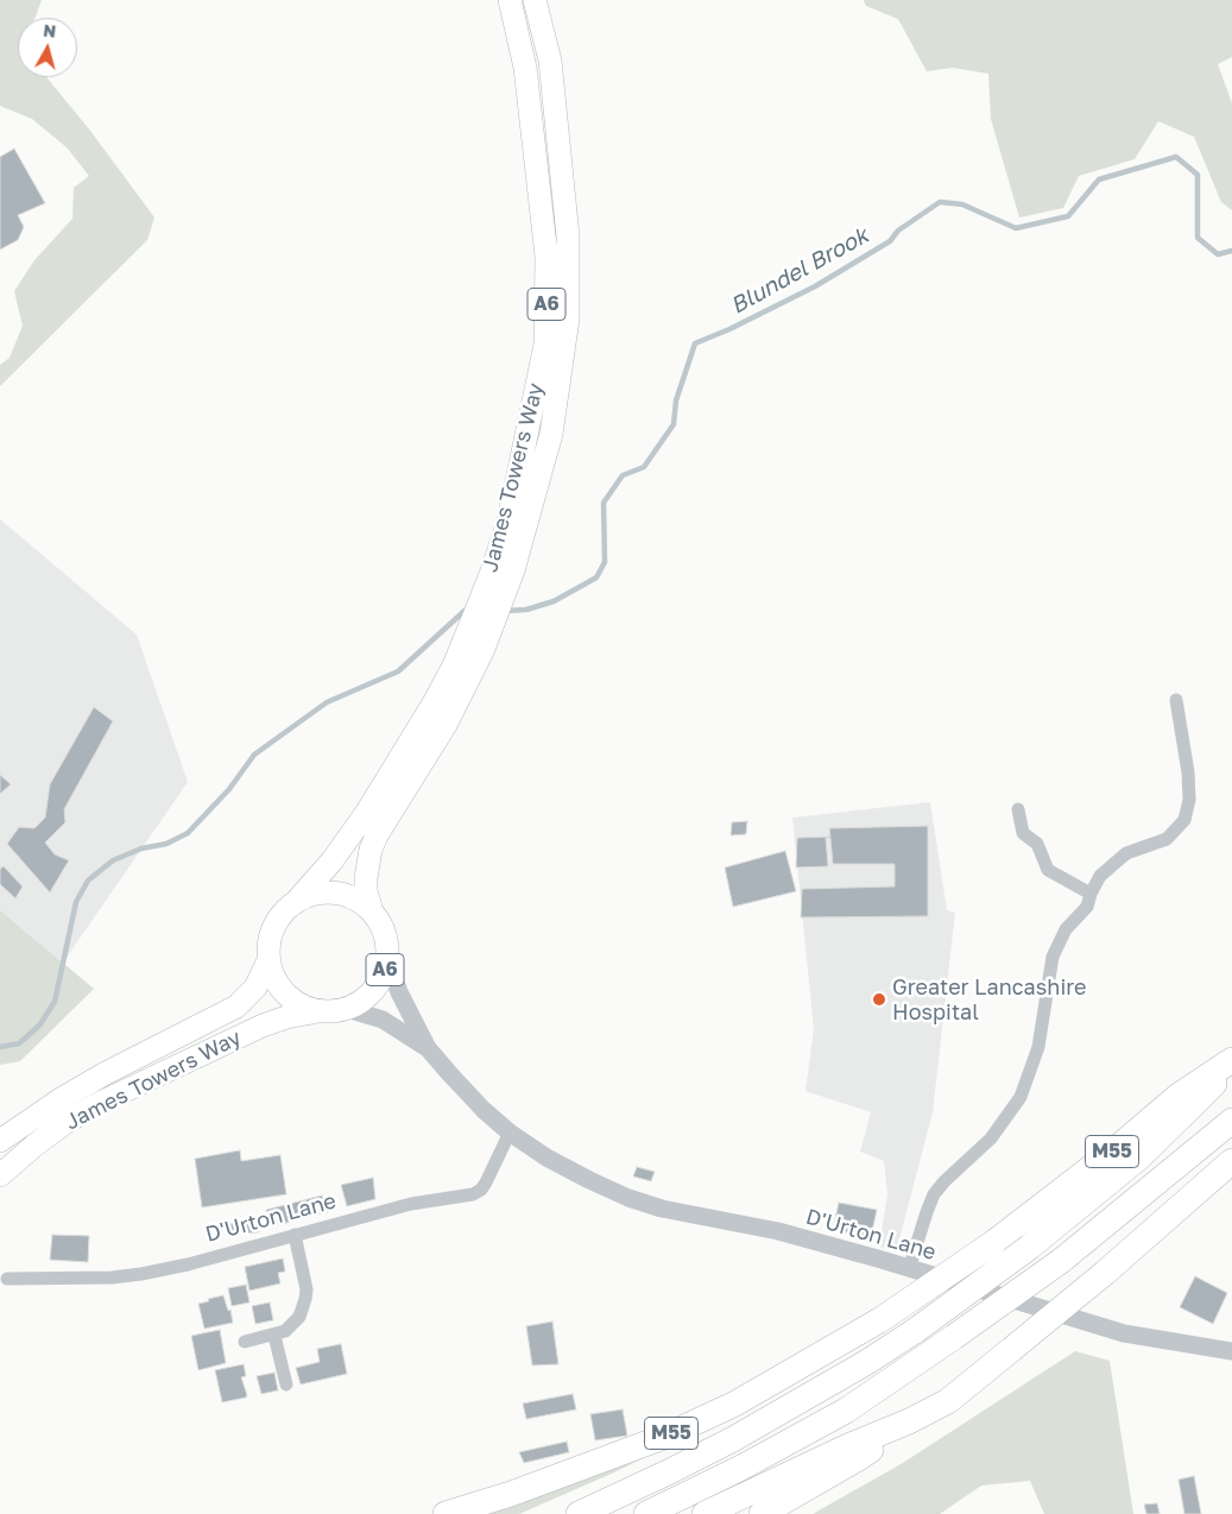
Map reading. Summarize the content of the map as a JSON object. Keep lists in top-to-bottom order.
{
  "streets": {
    "highway": ["M55"],
    "main road": ["A6", "James Towers Way"],
    "street": ["D'Urton Lane"]
  },
  "crossings": [
    ["A6", "James Towers Way"],
    ["A6", "D'Urton Lane"],
    ["James Towers Way", "D'Urton Lane"]
  ],
  "water": ["Blundel Brook"],
  "places": ["Greater Lancashire Hospital"],
  "north": "top"
}
